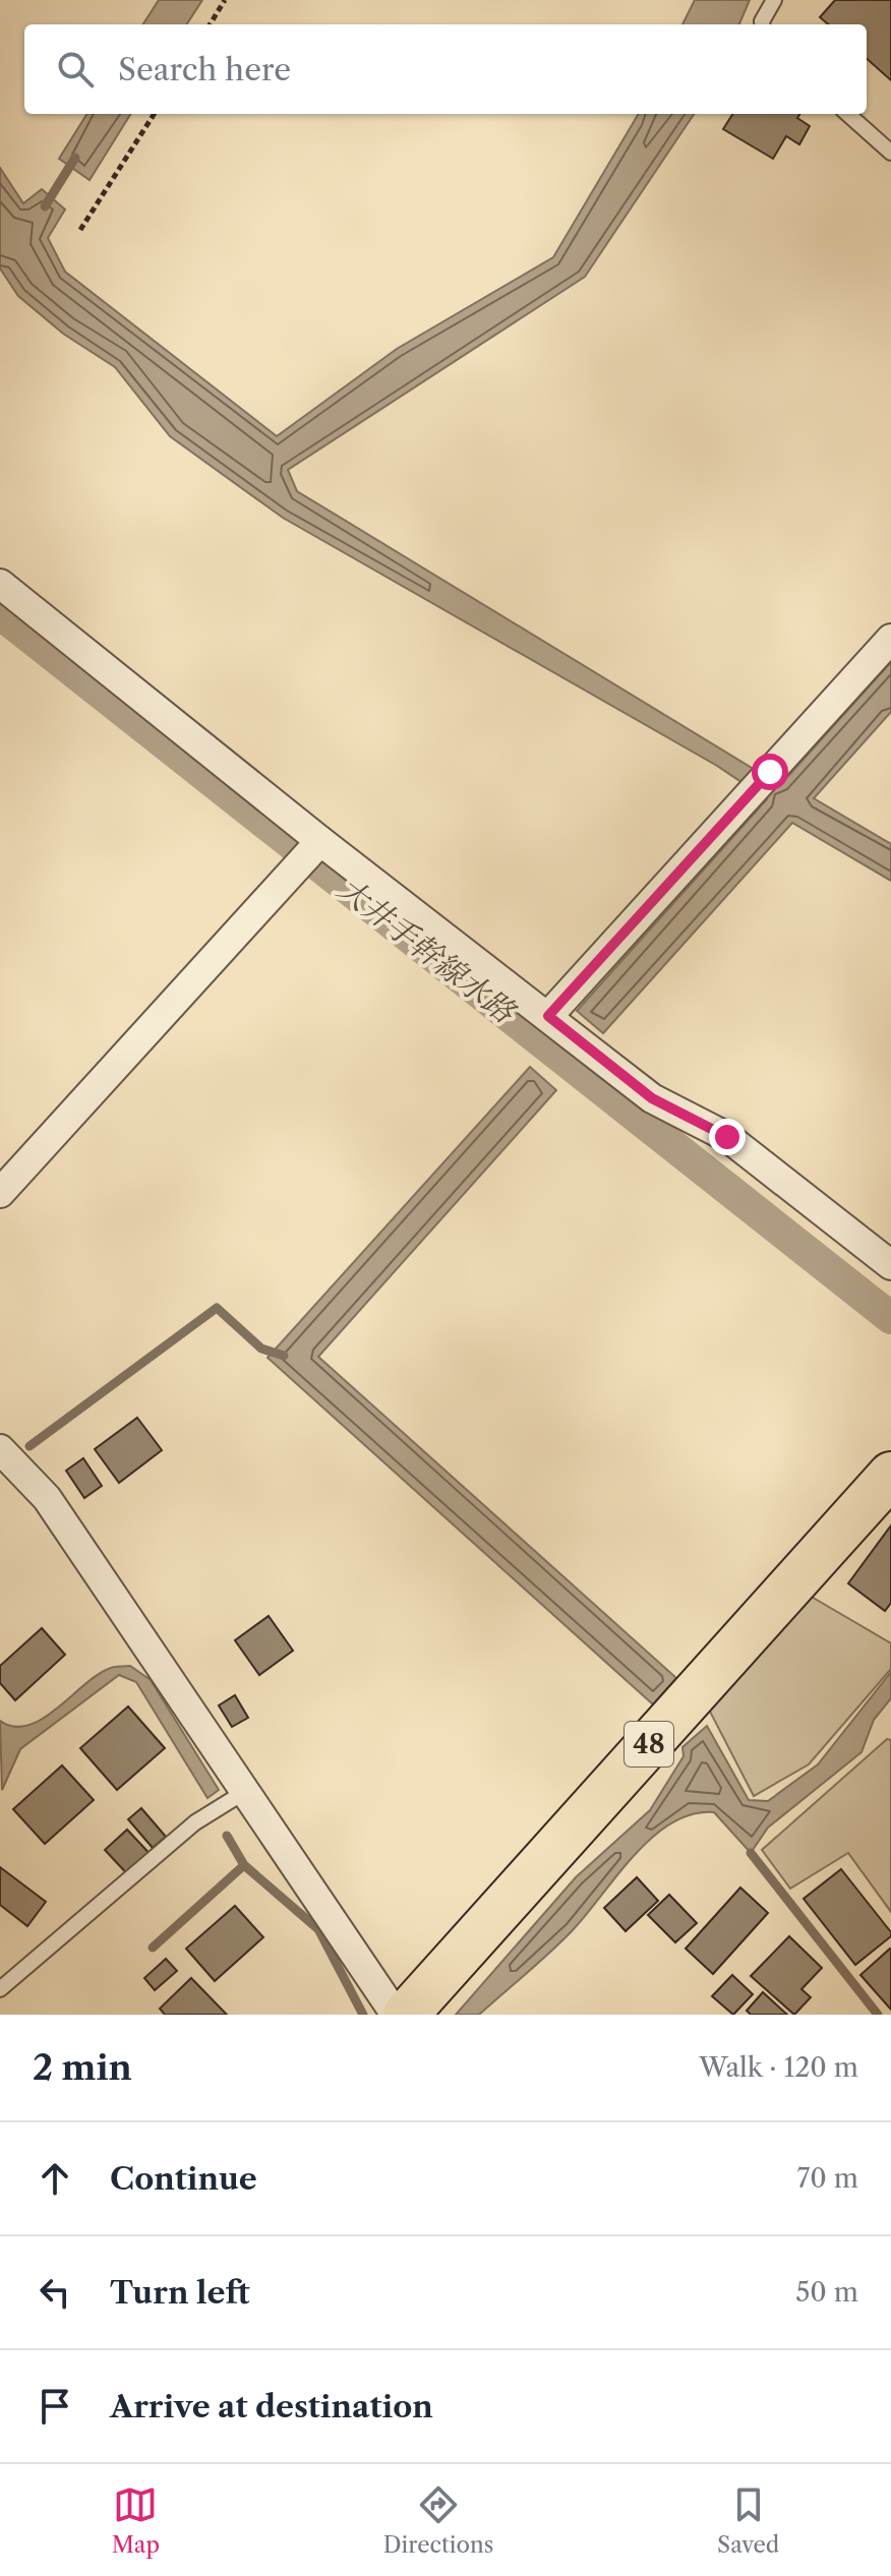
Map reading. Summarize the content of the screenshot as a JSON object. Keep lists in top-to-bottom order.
{
  "streets": {
    "main road": ["48"]
  },
  "water": ["大井手幹線水路"],
  "page": {
    "search": "Search here",
    "heading": ["2 min", "Walk · 120 m"],
    "list": [
      ["Continue", "70 m"],
      ["Turn left", "50 m"],
      "Arrive at destination"
    ],
    "nav": ["Map", "Directions", "Saved"]
  }
}
